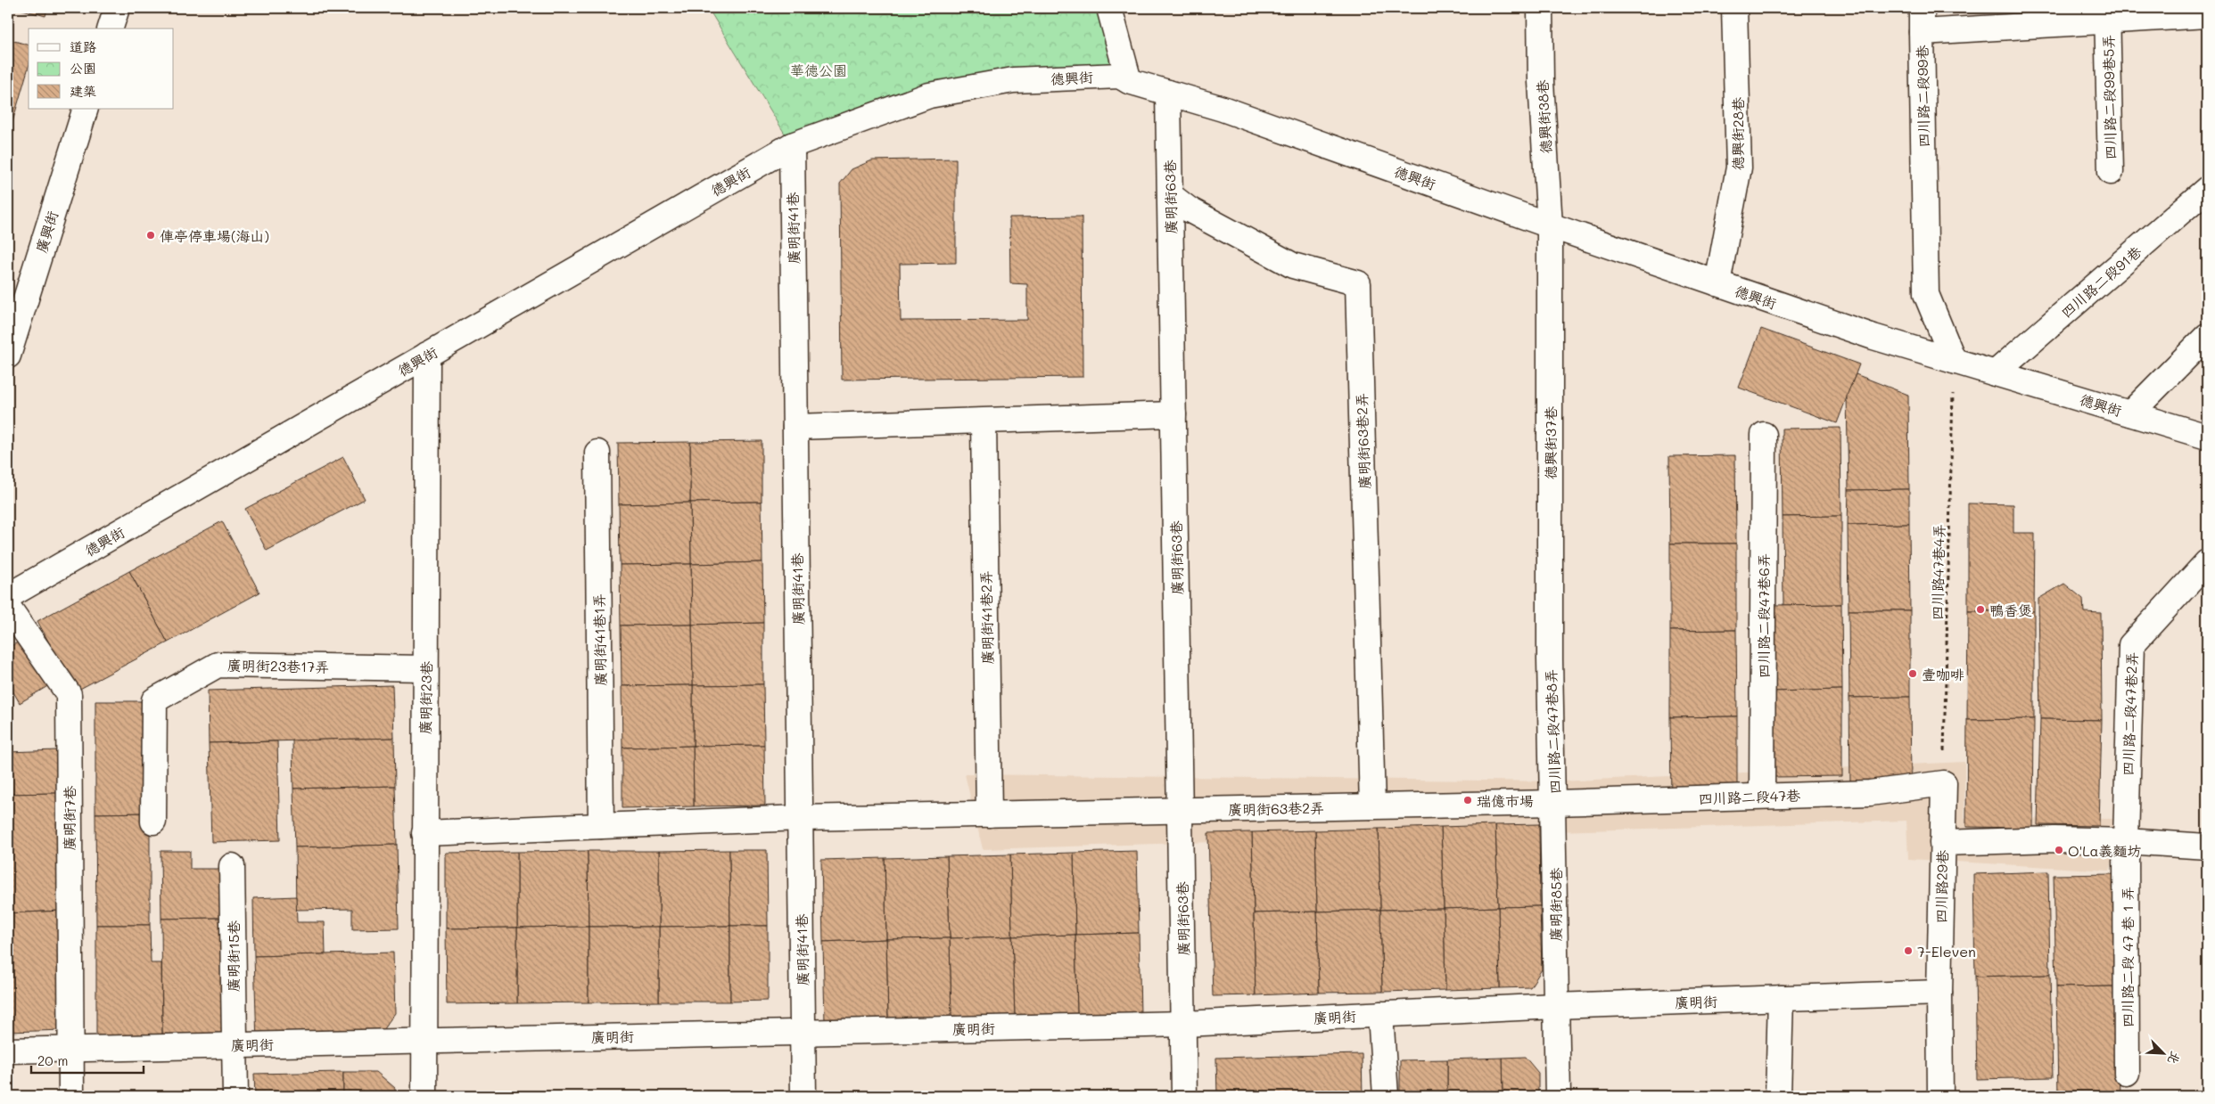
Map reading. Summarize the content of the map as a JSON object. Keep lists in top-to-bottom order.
{
  "streets": {
    "street": [
      "德興街",
      "四川路二段99巷",
      "四川路二段99巷5弄",
      "德興街38巷",
      "德興街28巷",
      "廣明街63巷",
      "廣明街41巷",
      "廣興街",
      "四川路二段91巷",
      "廣明街63巷2弄",
      "德興街37巷",
      "四川路二段47巷6弄",
      "廣明街41巷2弄",
      "廣明街41巷1弄",
      "廣明街23巷17弄",
      "廣明街23巷",
      "四川路二段47巷2弄",
      "四川路二段47巷8弄",
      "四川路二段47巷",
      "廣明街7巷",
      "四川路29巷",
      "廣明街85巷",
      "廣明街15巷",
      "四川路二段 47 巷 1 弄",
      "廣明街"
    ],
    "path": ["四川路47巷4弄"]
  },
  "crossings": [
    ["德興街", "四川路二段99巷"],
    ["德興街", "德興街38巷"],
    ["德興街", "德興街28巷"],
    ["德興街", "廣明街63巷"],
    ["德興街", "廣明街41巷"],
    ["德興街", "四川路二段91巷"],
    ["德興街", "德興街37巷"],
    ["德興街", "四川路47巷4弄"],
    ["德興街", "廣明街23巷"],
    ["四川路二段99巷", "四川路二段99巷5弄"],
    ["四川路二段99巷", "四川路47巷4弄"],
    ["德興街38巷", "德興街37巷"],
    ["廣明街63巷", "廣明街63巷2弄"],
    ["廣明街63巷", "廣明街"],
    ["廣明街41巷", "廣明街"],
    ["廣明街63巷2弄", "四川路二段47巷8弄"],
    ["廣明街63巷2弄", "四川路二段47巷"],
    ["廣明街63巷2弄", "廣明街85巷"],
    ["德興街37巷", "四川路二段47巷8弄"],
    ["四川路47巷4弄", "四川路二段47巷"],
    ["四川路47巷4弄", "四川路29巷"],
    ["四川路二段47巷6弄", "四川路二段47巷"],
    ["廣明街23巷17弄", "廣明街23巷"],
    ["廣明街23巷", "廣明街"],
    ["四川路二段47巷2弄", "四川路二段 47 巷 1 弄"],
    ["四川路二段47巷8弄", "四川路二段47巷"],
    ["四川路二段47巷8弄", "廣明街85巷"],
    ["四川路二段47巷", "四川路29巷"],
    ["四川路二段47巷", "廣明街85巷"],
    ["廣明街7巷", "廣明街"],
    ["四川路29巷", "廣明街"],
    ["廣明街85巷", "廣明街"],
    ["廣明街15巷", "廣明街"]
  ],
  "parks": ["華德公園"],
  "places": [
    "俥亭停車場(海山)",
    "鴨香煲",
    "壹咖啡",
    "瑞億市場",
    "O'La義麵坊",
    "7-Eleven"
  ],
  "legend": ["道路", "公園", "建築"],
  "scale_bar": "20 m",
  "north": "bottom right"
}
